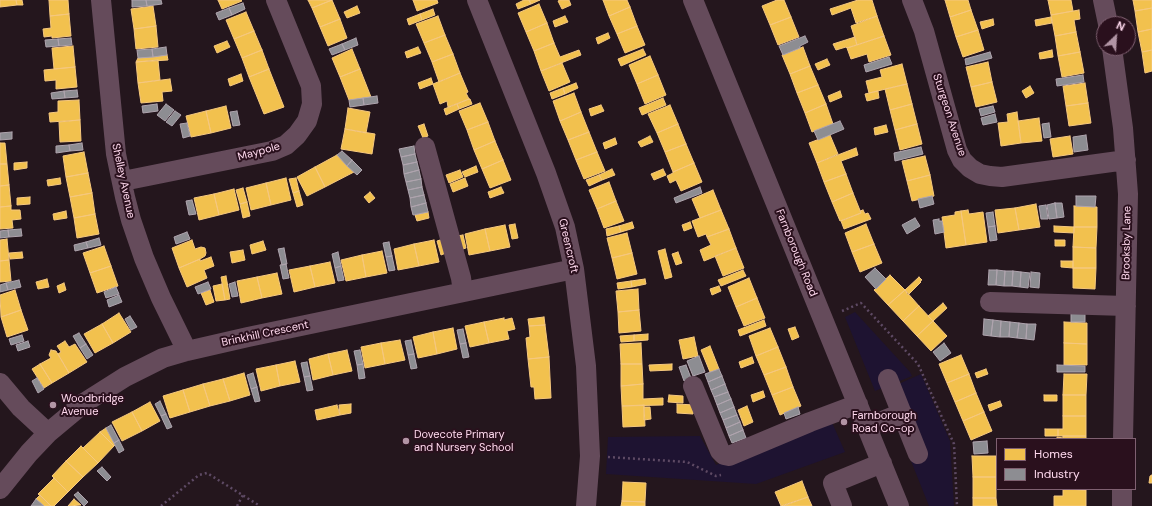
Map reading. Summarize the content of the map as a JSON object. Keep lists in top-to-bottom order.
{
  "streets": {
    "street": [
      "Sturgeon Avenue",
      "Maypole",
      "Shelley Avenue",
      "Brooksby Lane",
      "Greencroft",
      "Farnborough Road",
      "Brinkhill Crescent"
    ]
  },
  "crossings": [
    ["Sturgeon Avenue", "Brooksby Lane"],
    ["Maypole", "Shelley Avenue"],
    ["Shelley Avenue", "Brinkhill Crescent"],
    ["Greencroft", "Brinkhill Crescent"]
  ],
  "places": ["Woodbridge Avenue", "Farnborough Road Co-op", "Dovecote Primary and Nursery School"],
  "legend": ["Homes", "Industry"],
  "north": "top right"
}
